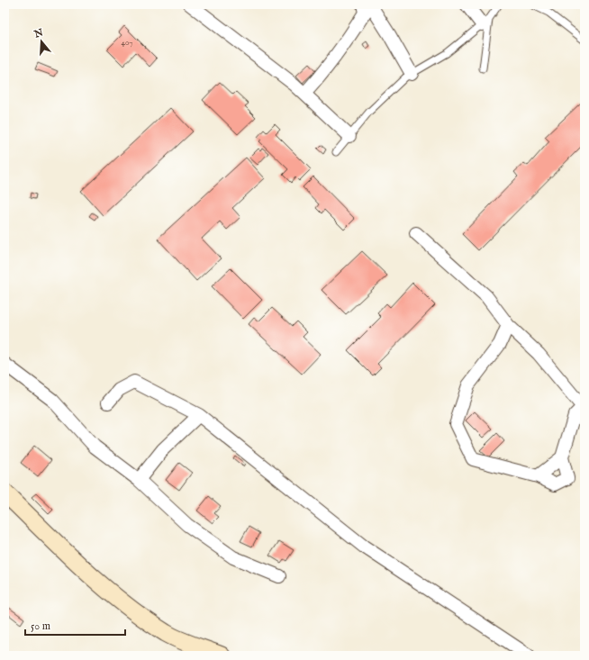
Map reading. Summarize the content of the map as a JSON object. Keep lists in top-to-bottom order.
{
  "house_numbers": ["407"],
  "scale_bar": "50 m",
  "north": "top"
}
